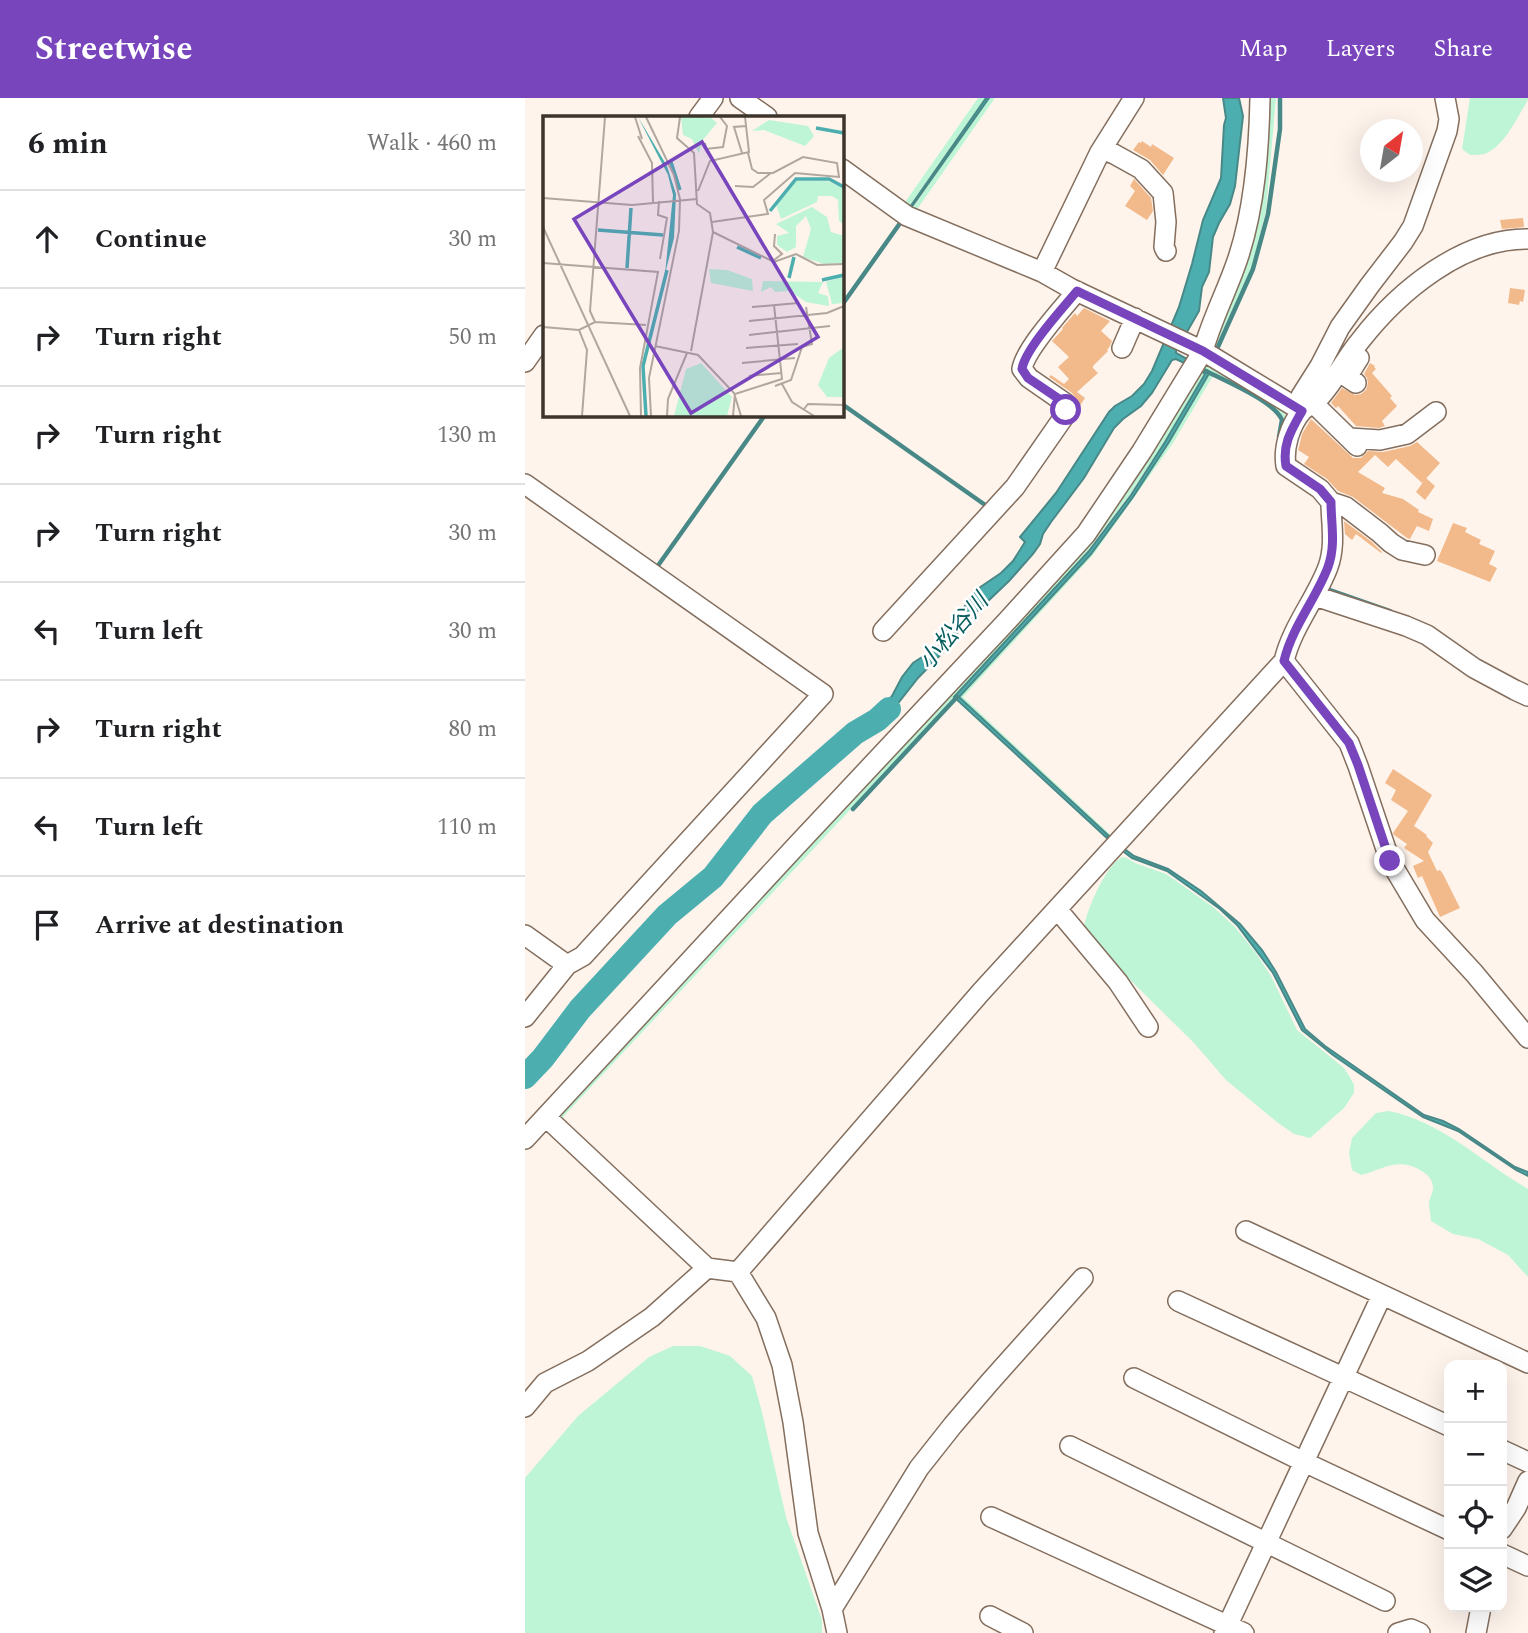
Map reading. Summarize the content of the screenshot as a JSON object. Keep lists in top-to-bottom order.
{
  "water": ["小松谷川"],
  "north": "top right",
  "page": {
    "header": "Streetwise",
    "nav": ["Map", "Layers", "Share"],
    "heading": ["6 min", "Walk · 460 m"],
    "list": [
      ["Continue", "30 m"],
      ["Turn right", "50 m"],
      ["Turn right", "130 m"],
      ["Turn right", "30 m"],
      ["Turn left", "30 m"],
      ["Turn right", "80 m"],
      ["Turn left", "110 m"],
      "Arrive at destination"
    ],
    "map_buttons": ["+", "−"]
  }
}
